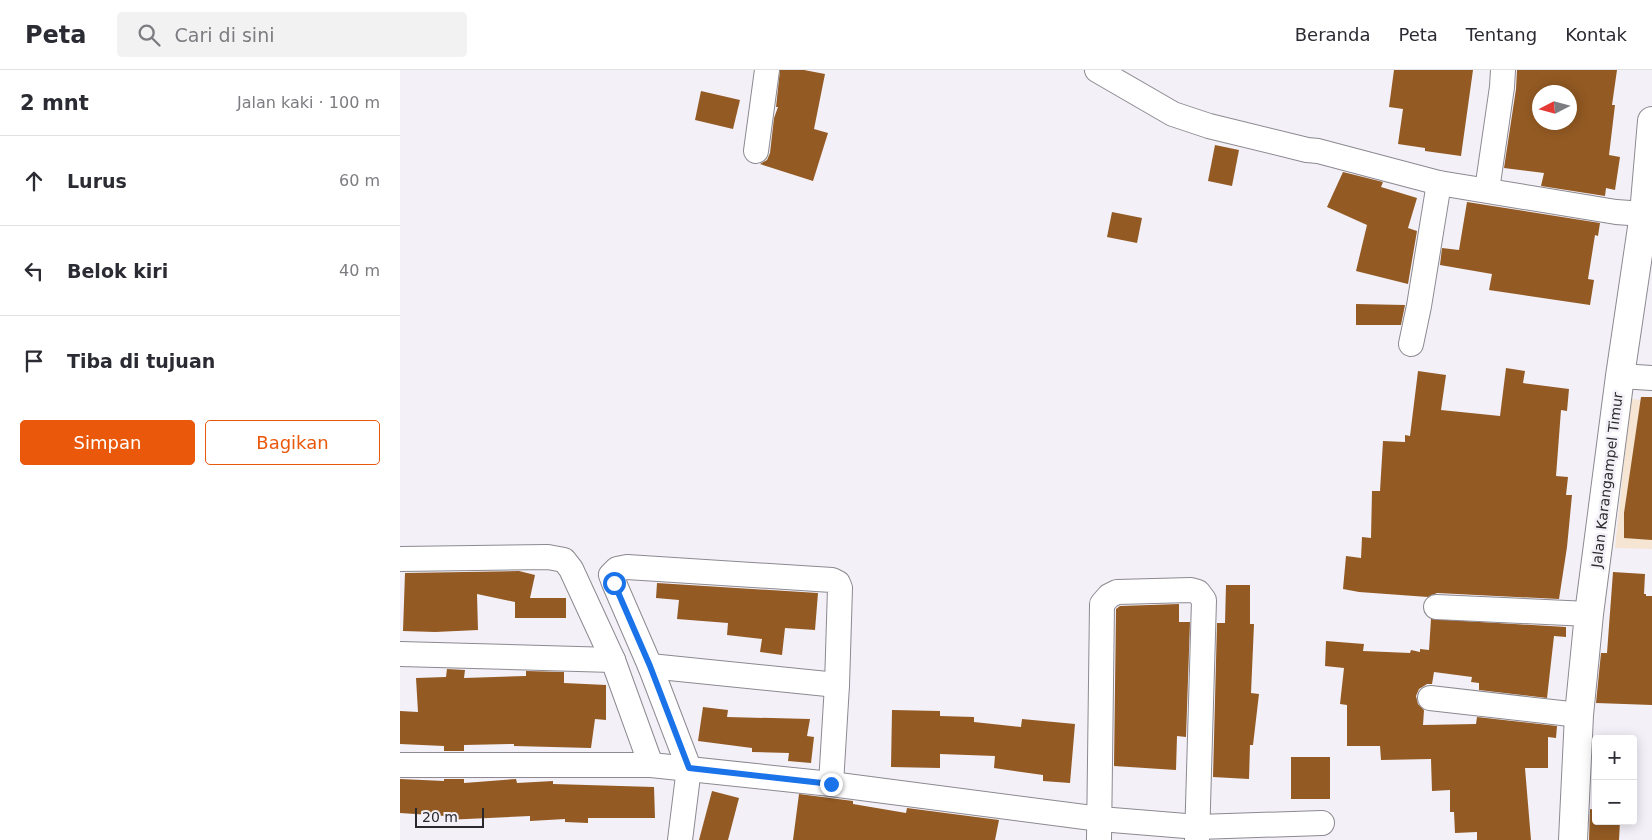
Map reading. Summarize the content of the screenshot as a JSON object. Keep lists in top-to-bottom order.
{
  "streets": {
    "street": ["Jalan Karangampel Timur"]
  },
  "scale_bar": "20 m",
  "north": "left",
  "page": {
    "header": "Peta",
    "search": "Cari di sini",
    "nav": [
      "Beranda",
      "Peta",
      "Tentang",
      "Kontak"
    ],
    "heading": ["2 mnt", "Jalan kaki · 100 m"],
    "list": [
      ["Lurus", "60 m"],
      ["Belok kiri", "40 m"],
      "Tiba di tujuan"
    ],
    "buttons": ["Simpan", "Bagikan"],
    "map_buttons": ["+", "−"],
    "scale": "20 m"
  }
}
